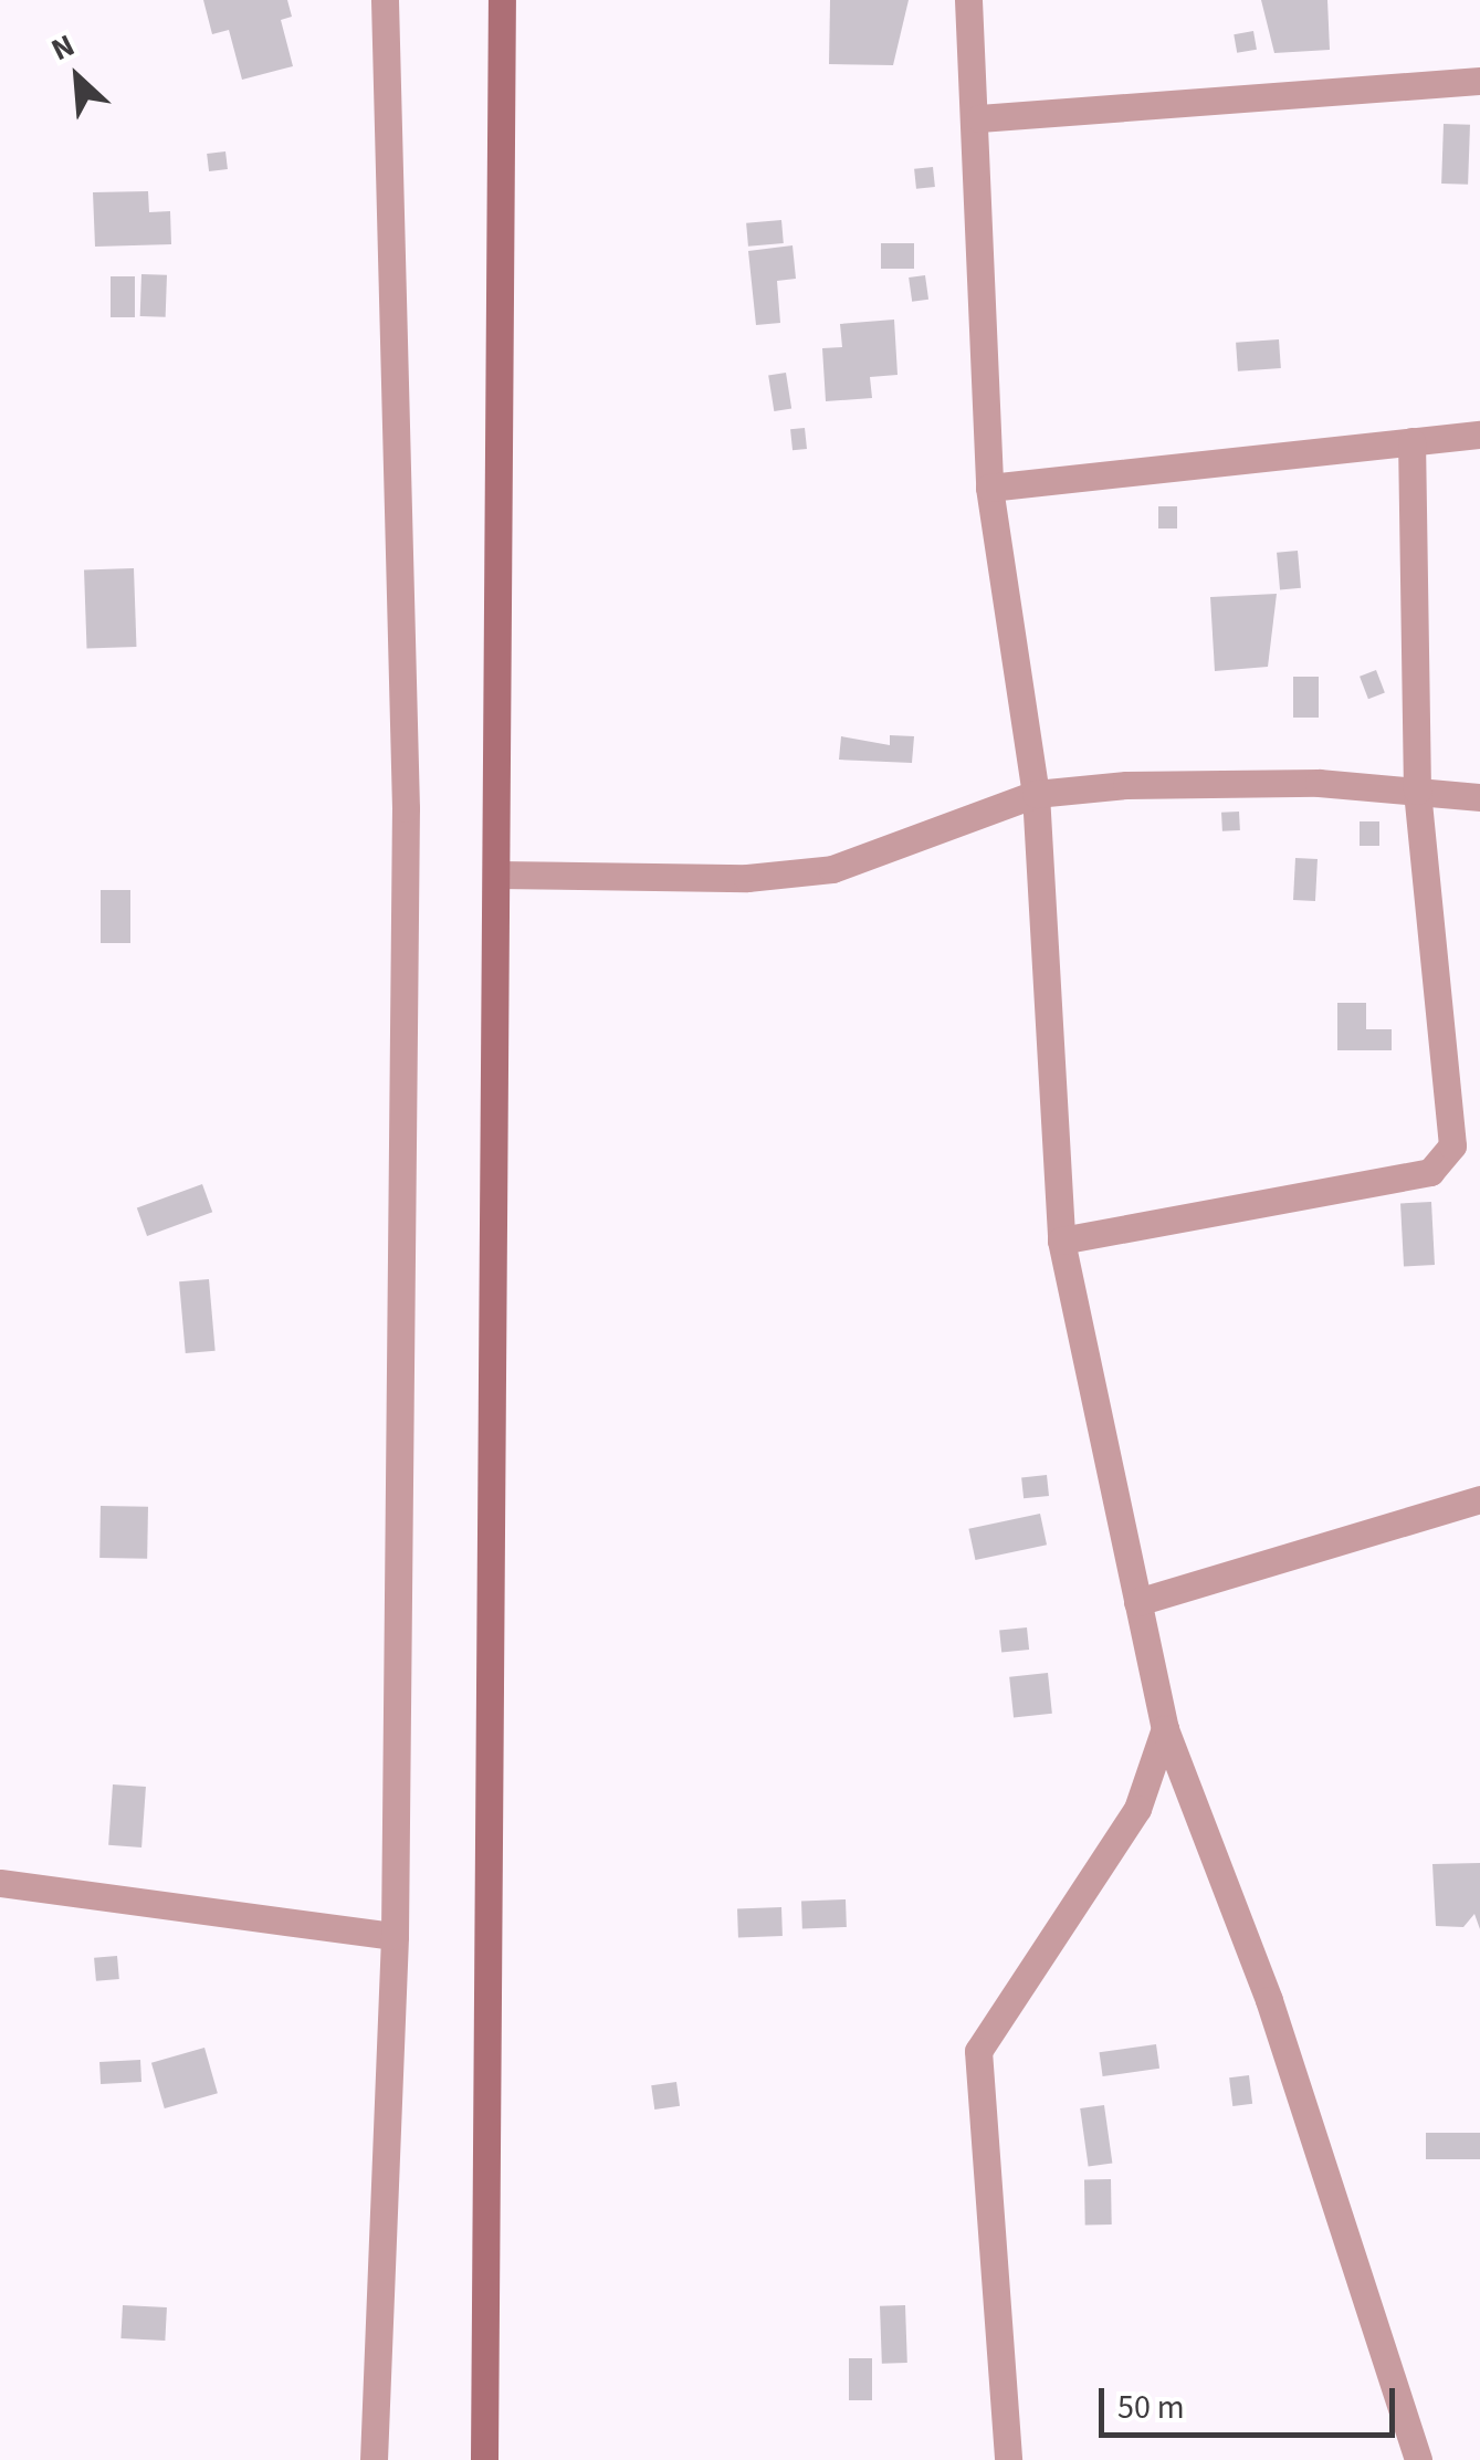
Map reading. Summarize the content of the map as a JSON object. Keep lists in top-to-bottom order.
{
  "scale_bar": "50 m",
  "north": "top left"
}
